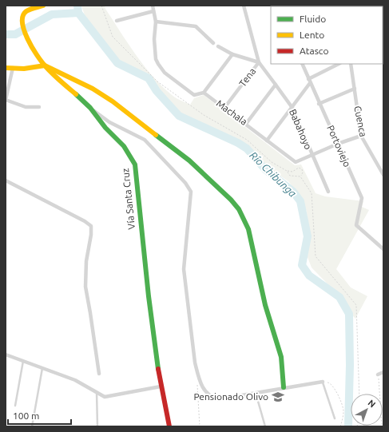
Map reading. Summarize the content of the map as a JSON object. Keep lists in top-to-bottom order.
{
  "streets": {
    "street": [
      "Tena",
      "Machala",
      "Cuenca",
      "Babahoyo",
      "Portoviejo",
      "Vía Santa Cruz"
    ]
  },
  "crossings": [
    ["Tena", "Machala"],
    ["Tena", "Babahoyo"],
    ["Machala", "Cuenca"],
    ["Machala", "Babahoyo"],
    ["Machala", "Portoviejo"]
  ],
  "water": ["Río Chibunga"],
  "places": {
    "school or university": ["Pensionado Olivo"]
  },
  "legend": ["Fluido", "Lento", "Atasco"],
  "scale_bar": "100 m",
  "north": "top right"
}
